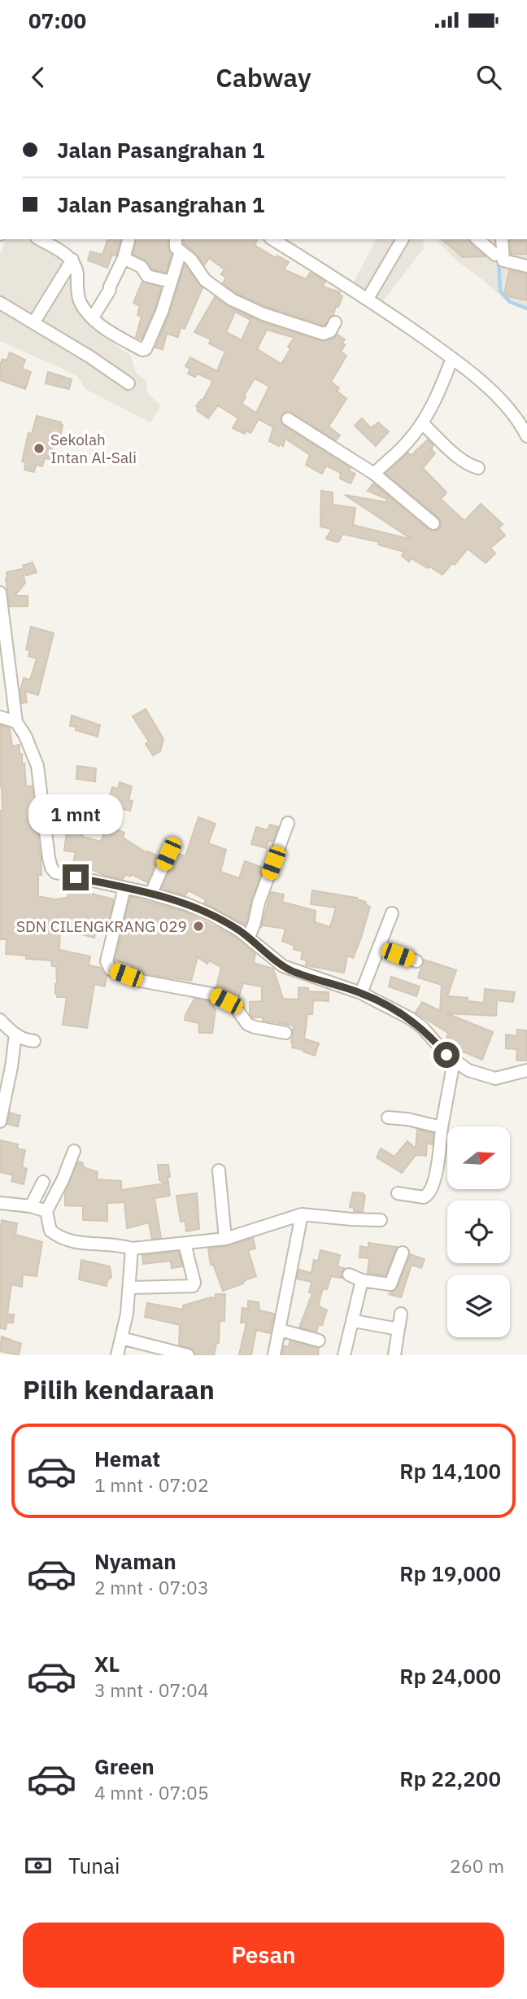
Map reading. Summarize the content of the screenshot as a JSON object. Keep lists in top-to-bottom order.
{
  "places": ["Sekolah Intan Al-Sali", "SDN CILENGKRANG 029"],
  "north": "right",
  "page": {
    "status": "07:00",
    "header": "Cabway",
    "banner": ["Jalan Pasangrahan 1", "Jalan Pasangrahan 1"],
    "bubble": "1 mnt",
    "heading": "Pilih kendaraan",
    "list": [
      {
        "name": "Hemat",
        "note": "1 mnt · 07:02",
        "value": "Rp 14,100"
      },
      {
        "name": "Nyaman",
        "note": "2 mnt · 07:03",
        "value": "Rp 19,000"
      },
      {
        "name": "XL",
        "note": "3 mnt · 07:04",
        "value": "Rp 24,000"
      },
      {
        "name": "Green",
        "note": "4 mnt · 07:05",
        "value": "Rp 22,200"
      }
    ],
    "pay": ["Tunai", "260 m"],
    "buttons": "Pesan"
  }
}
